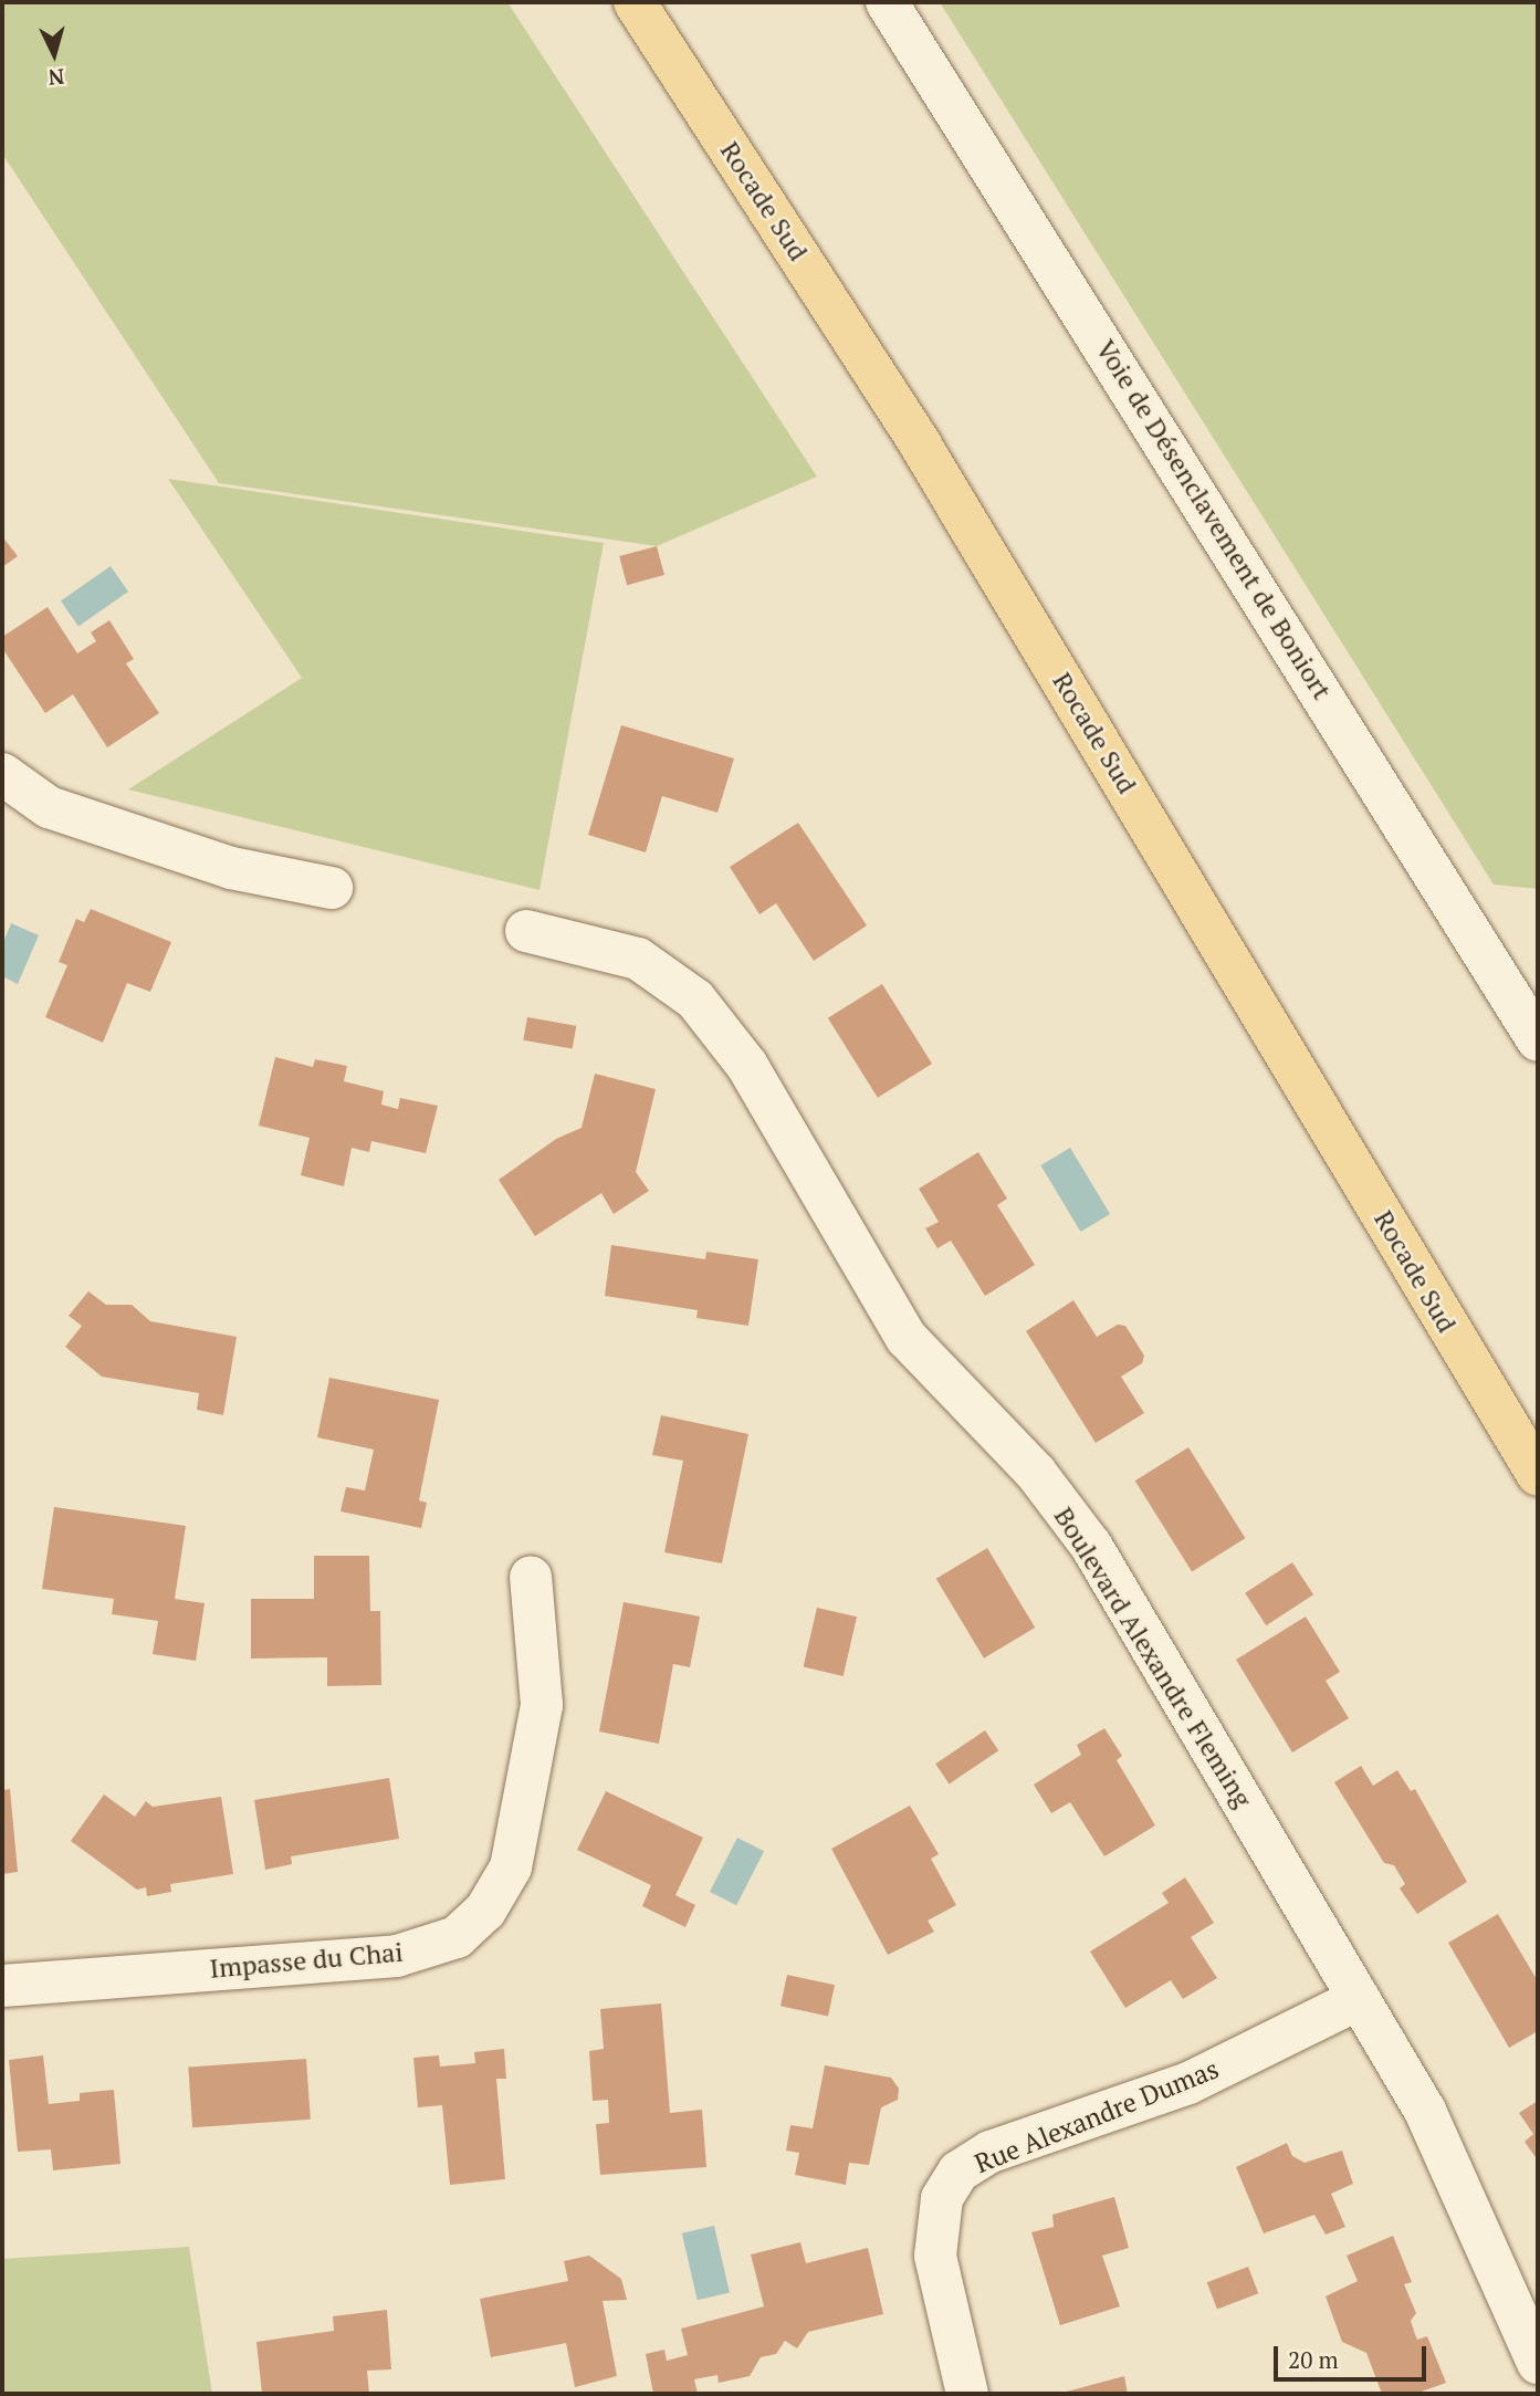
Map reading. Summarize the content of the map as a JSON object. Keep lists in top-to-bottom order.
{
  "streets": {
    "main road": ["Rocade Sud"],
    "street": [
      "Voie de Désenclavement de Boniort",
      "Boulevard Alexandre Fleming",
      "Impasse du Chai",
      "Rue Alexandre Dumas"
    ]
  },
  "crossings": [
    ["Boulevard Alexandre Fleming", "Rue Alexandre Dumas"]
  ],
  "scale_bar": "20 m",
  "north": "bottom"
}
